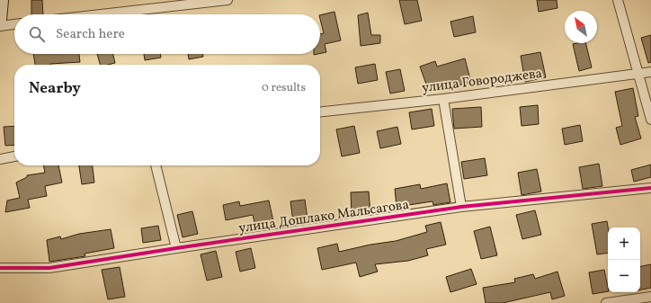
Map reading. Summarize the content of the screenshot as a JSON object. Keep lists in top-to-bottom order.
{
  "streets": {
    "street": ["улица Говороджева", "улица Дошлако Мальсагова"]
  },
  "north": "top left",
  "page": {
    "search": "Search here",
    "heading": ["Nearby", "0 results"],
    "map_buttons": ["+", "−"]
  }
}
